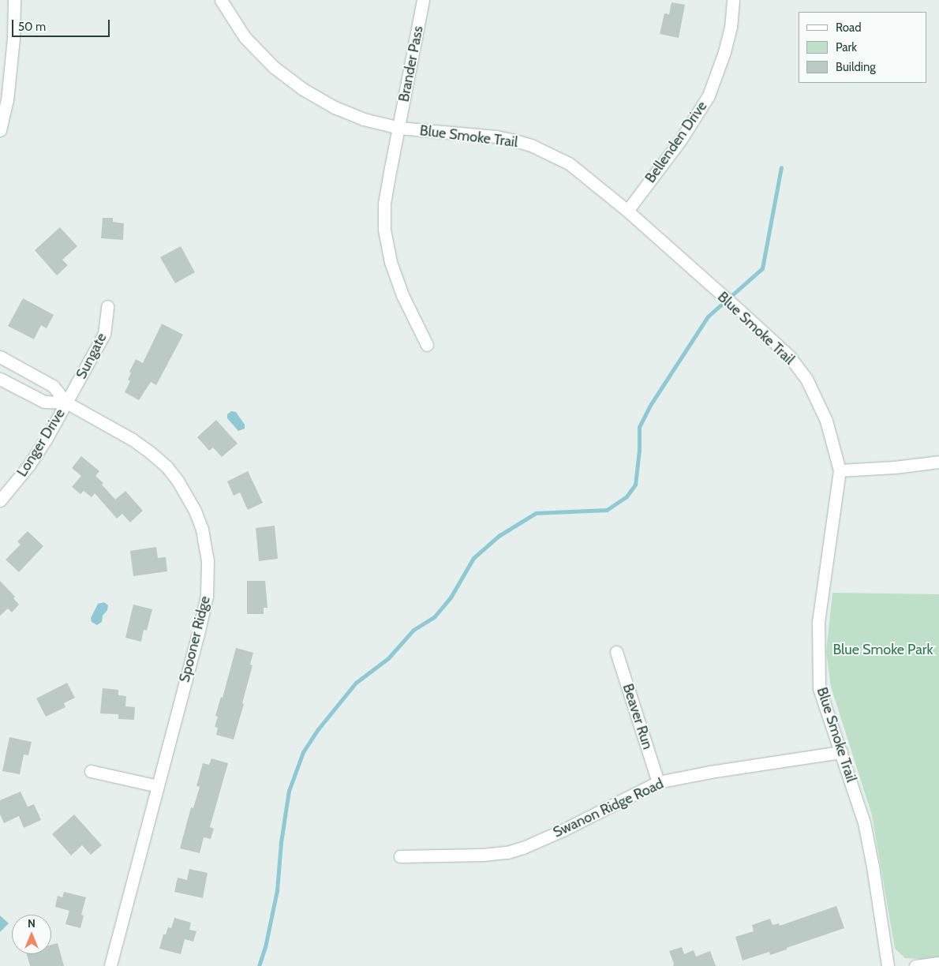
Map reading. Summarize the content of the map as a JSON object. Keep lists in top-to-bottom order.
{
  "streets": {
    "street": [
      "Brander Pass",
      "Blue Smoke Trail",
      "Bellenden Drive",
      "Sungate",
      "Longer Drive",
      "Spooner Ridge",
      "Beaver Run",
      "Swanon Ridge Road"
    ]
  },
  "crossings": [
    ["Brander Pass", "Blue Smoke Trail"],
    ["Blue Smoke Trail", "Bellenden Drive"],
    ["Blue Smoke Trail", "Swanon Ridge Road"],
    ["Sungate", "Longer Drive"],
    ["Sungate", "Spooner Ridge"],
    ["Longer Drive", "Spooner Ridge"],
    ["Beaver Run", "Swanon Ridge Road"]
  ],
  "parks": ["Blue Smoke Park"],
  "legend": ["Road", "Park", "Building"],
  "scale_bar": "50 m",
  "north": "top"
}
